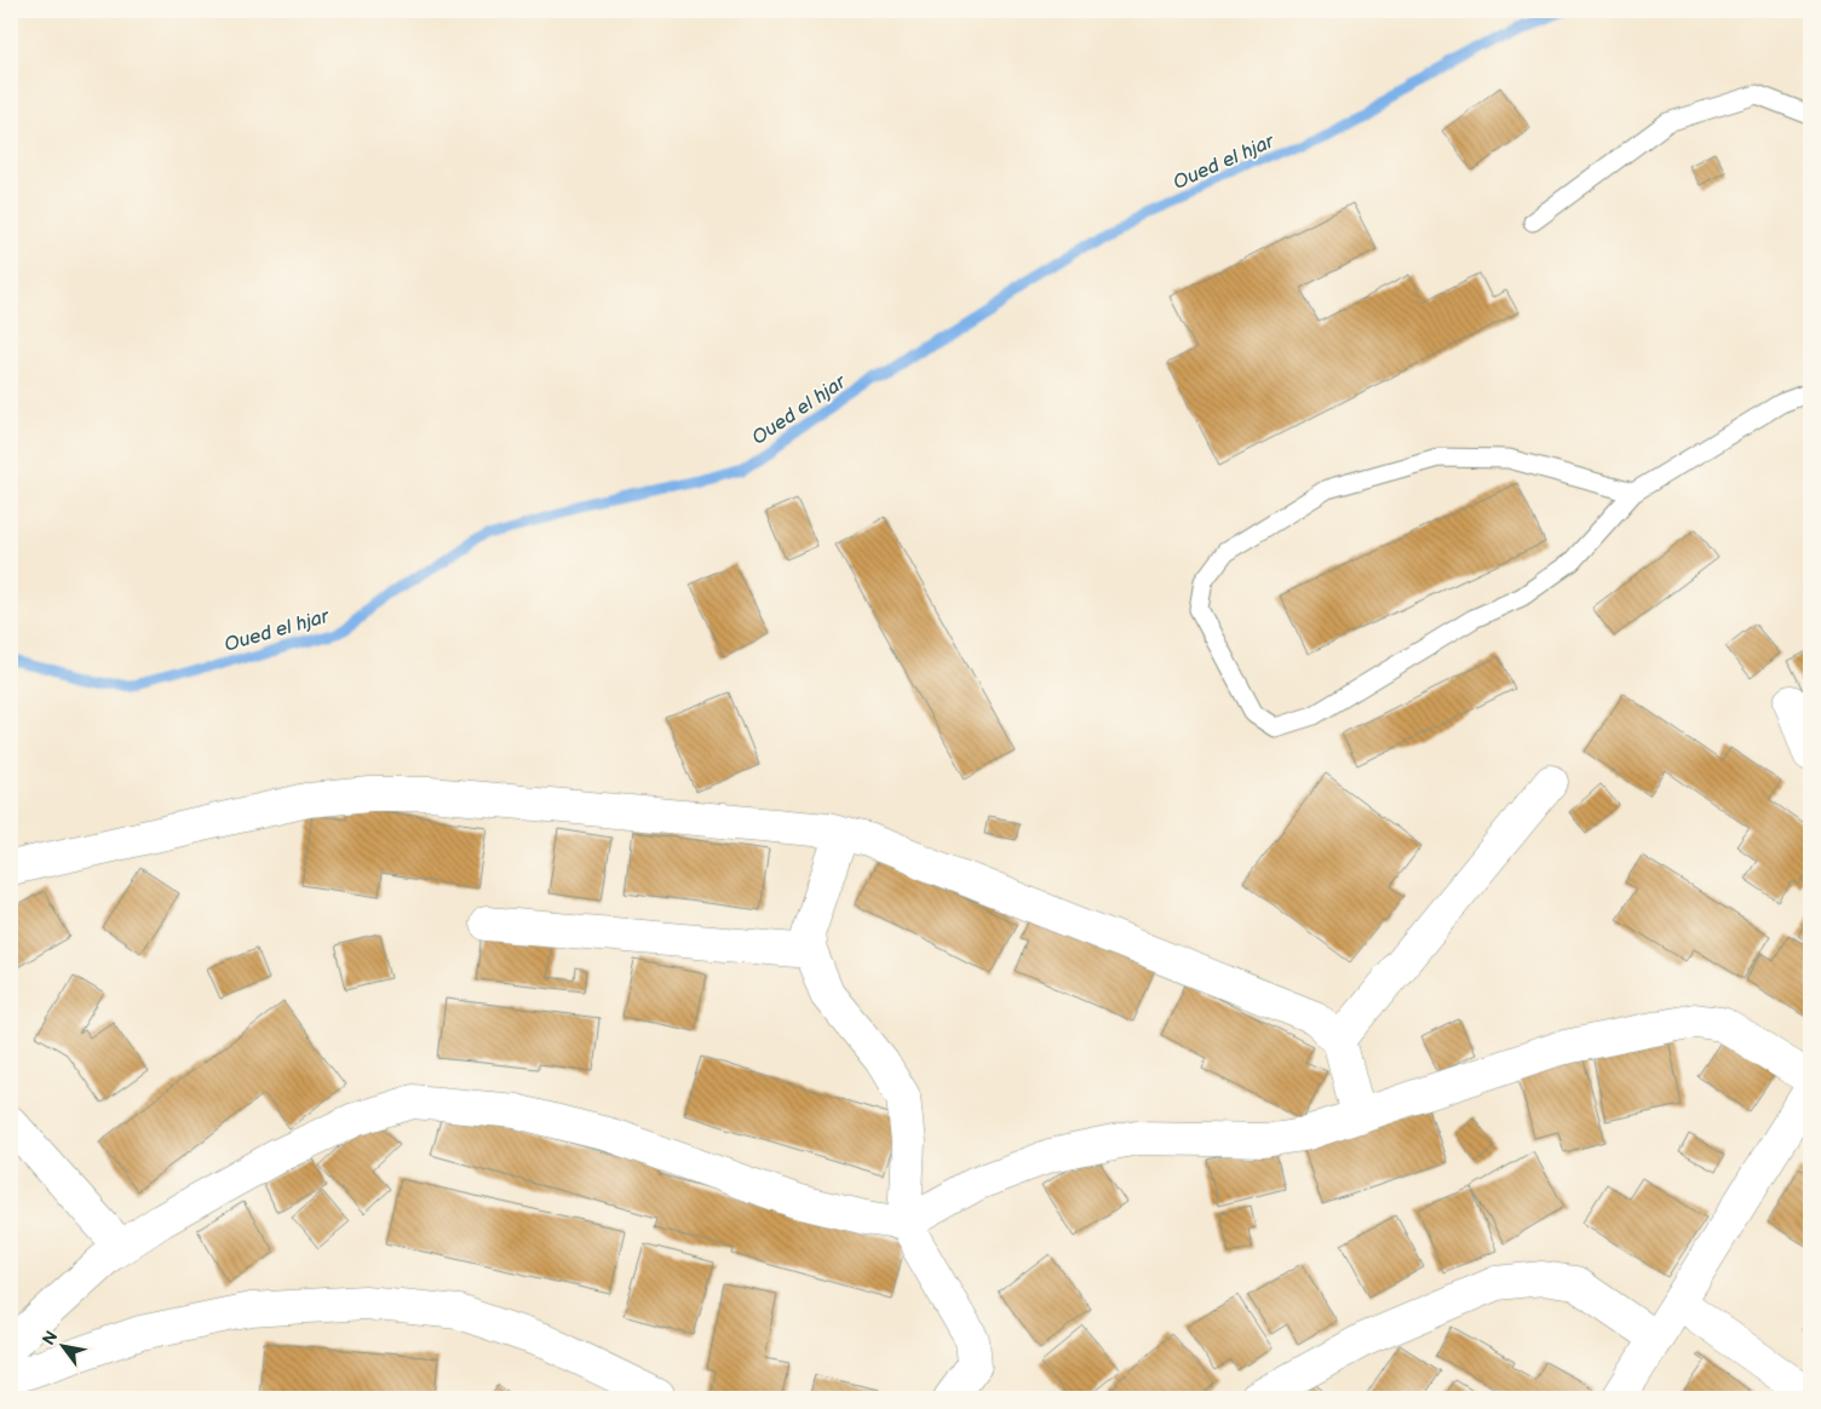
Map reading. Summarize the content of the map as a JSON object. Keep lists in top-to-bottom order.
{
  "water": ["Oued el hjar"],
  "north": "top left"
}
